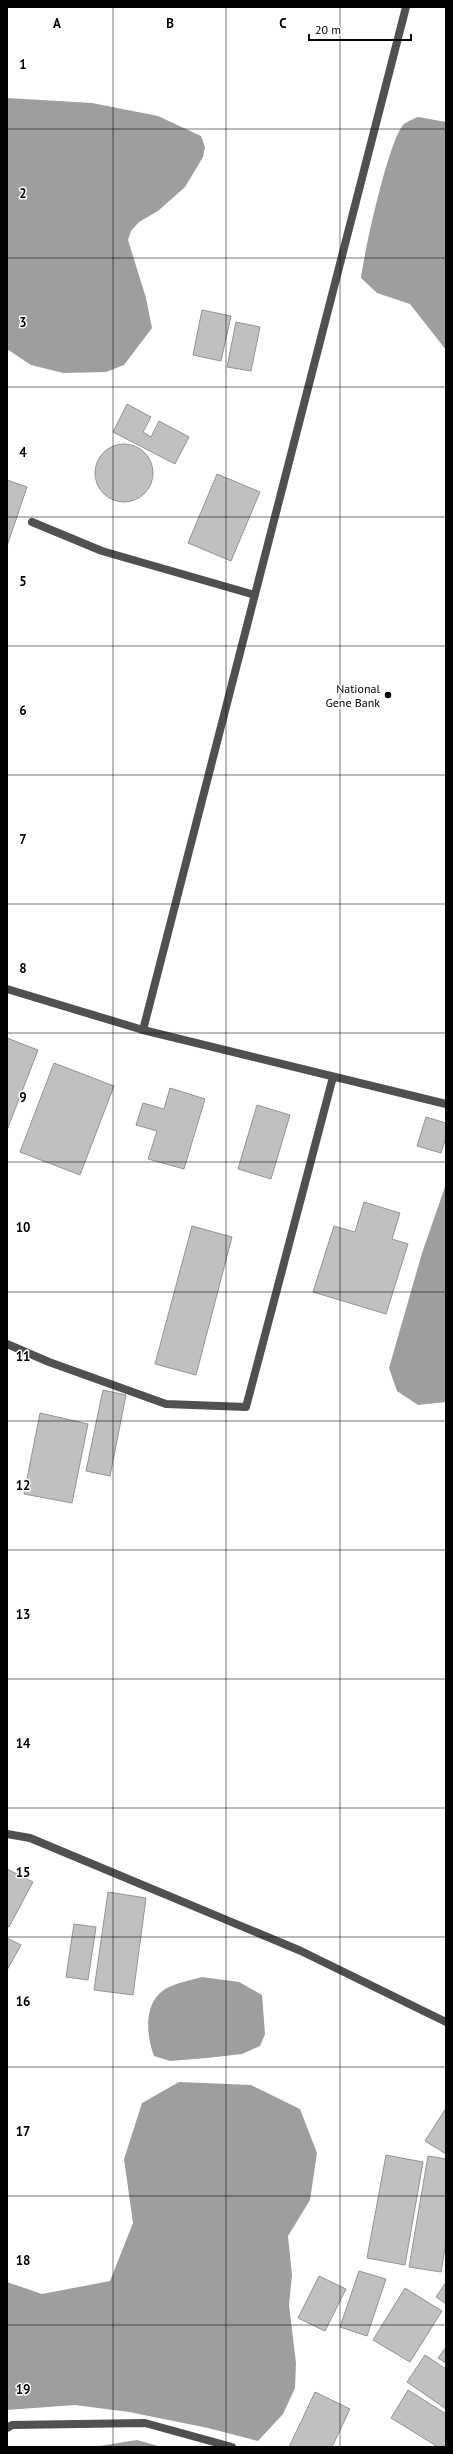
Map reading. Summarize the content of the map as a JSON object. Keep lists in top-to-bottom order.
{
  "places": ["National Gene Bank"],
  "scale_bar": "20 m",
  "grid": {
    "columns": ["A", "B", "C"],
    "rows": [
      "1",
      "2",
      "3",
      "4",
      "5",
      "6",
      "7",
      "8",
      "9",
      "10",
      "11",
      "12",
      "13",
      "14",
      "15",
      "16",
      "17",
      "18",
      "19"
    ]
  }
}
